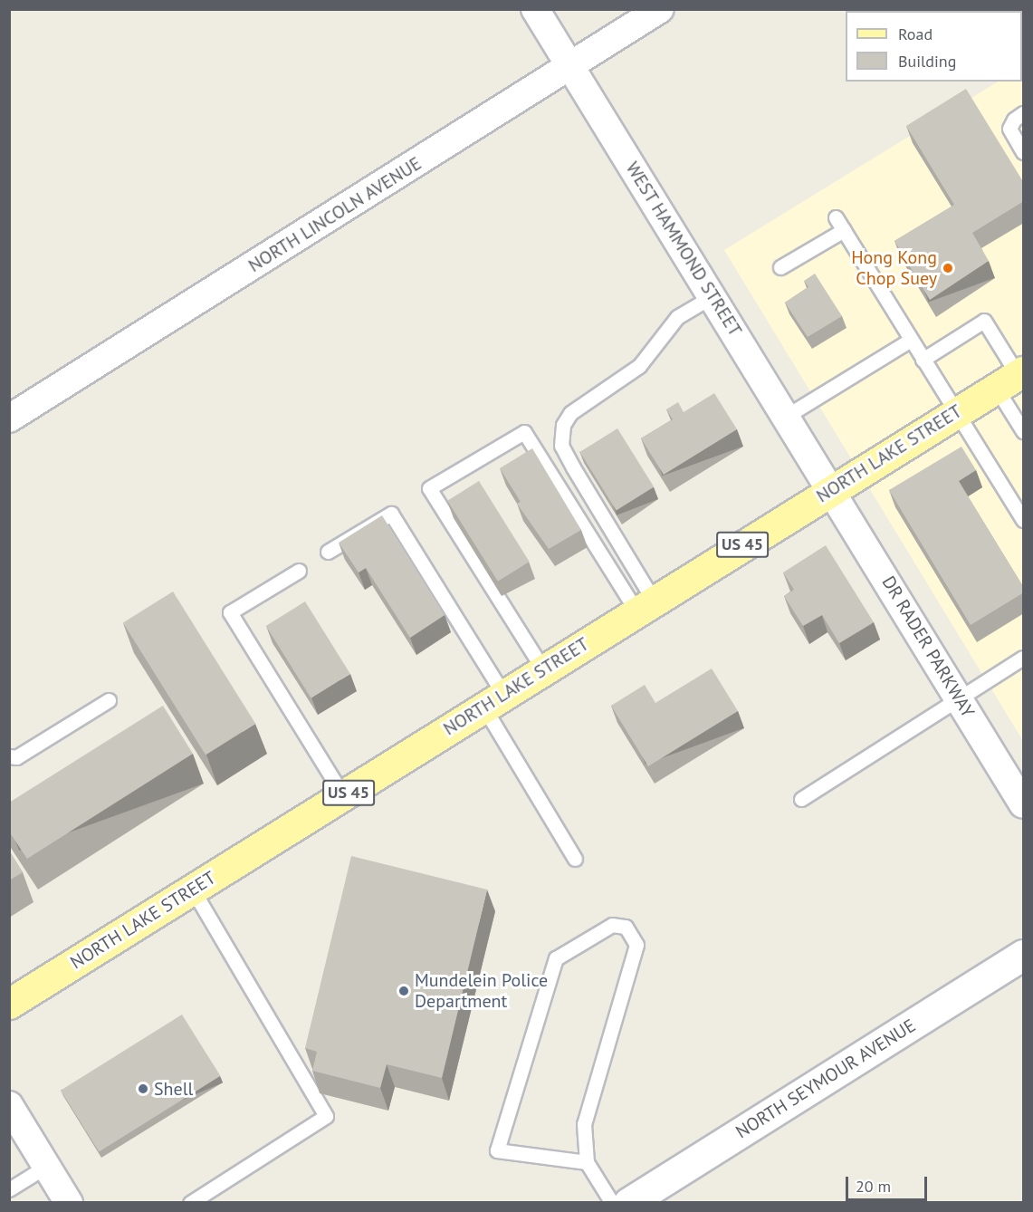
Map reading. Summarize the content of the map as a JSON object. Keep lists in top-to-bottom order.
{
  "streets": {
    "main road": ["NORTH LAKE STREET", "US 45"],
    "street": [
      "NORTH LINCOLN AVENUE",
      "WEST HAMMOND STREET",
      "DR RADER PARKWAY",
      "NORTH SEYMOUR AVENUE"
    ]
  },
  "crossings": [
    ["NORTH LINCOLN AVENUE", "WEST HAMMOND STREET"],
    ["WEST HAMMOND STREET", "NORTH LAKE STREET"],
    ["WEST HAMMOND STREET", "DR RADER PARKWAY"],
    ["NORTH LAKE STREET", "DR RADER PARKWAY"]
  ],
  "places": ["Hong Kong Chop Suey", "Mundelein Police Department", "Shell"],
  "legend": ["Road", "Building"],
  "scale_bar": "20 m"
}
